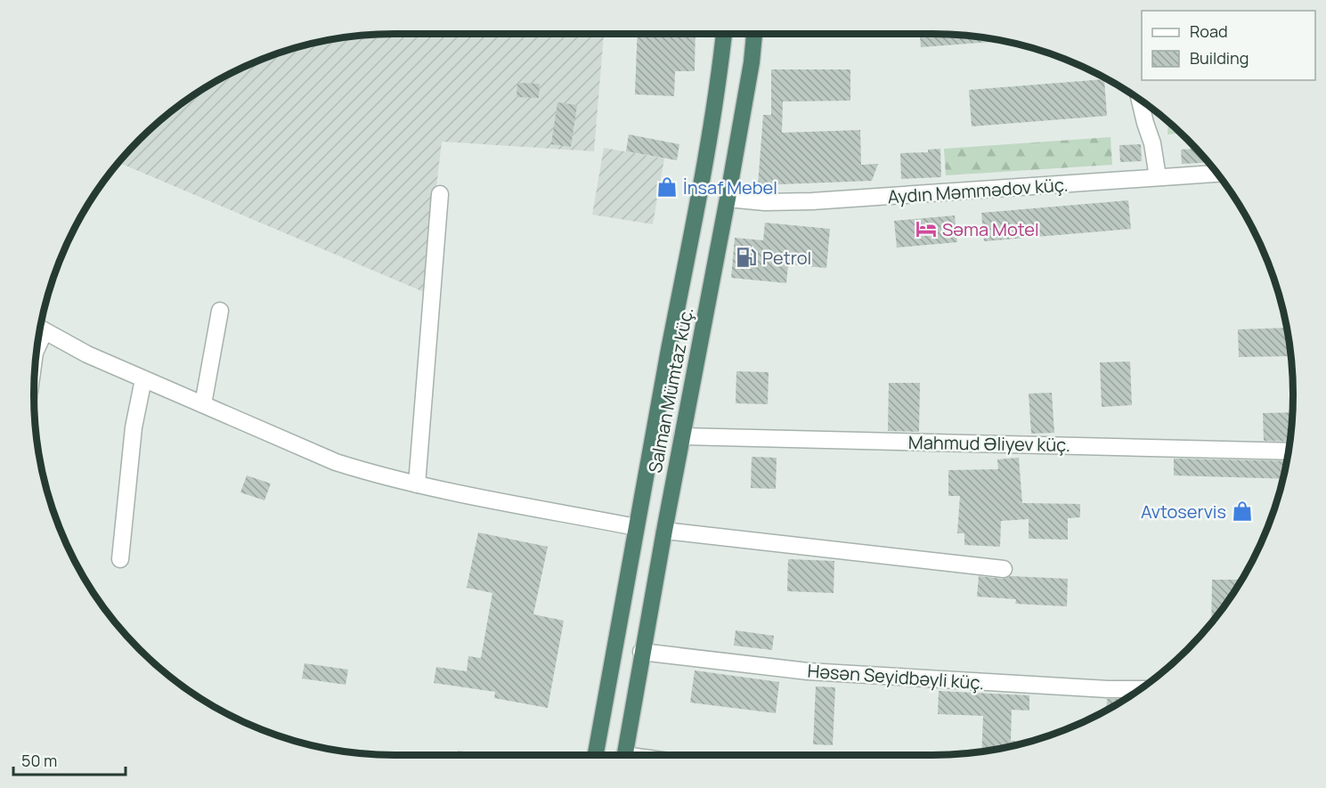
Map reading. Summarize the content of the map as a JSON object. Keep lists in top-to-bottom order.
{
  "streets": {
    "highway": ["Salman Mümtaz küç."],
    "street": ["Aydın Məmmədov küç.", "Mahmud Əliyev küç.", "Həsən Seyidbəyli küç."]
  },
  "crossings": [
    ["Aydın Məmmədov küç.", "Salman Mümtaz küç."],
    ["Salman Mümtaz küç.", "Mahmud Əliyev küç."],
    ["Salman Mümtaz küç.", "Həsən Seyidbəyli küç."]
  ],
  "places": {
    "shop": ["İnsaf Mebel", "Avtoservis"],
    "hotel": ["Səma Motel"],
    "fuel station": ["Petrol"]
  },
  "legend": ["Road", "Building"],
  "scale_bar": "50 m"
}
